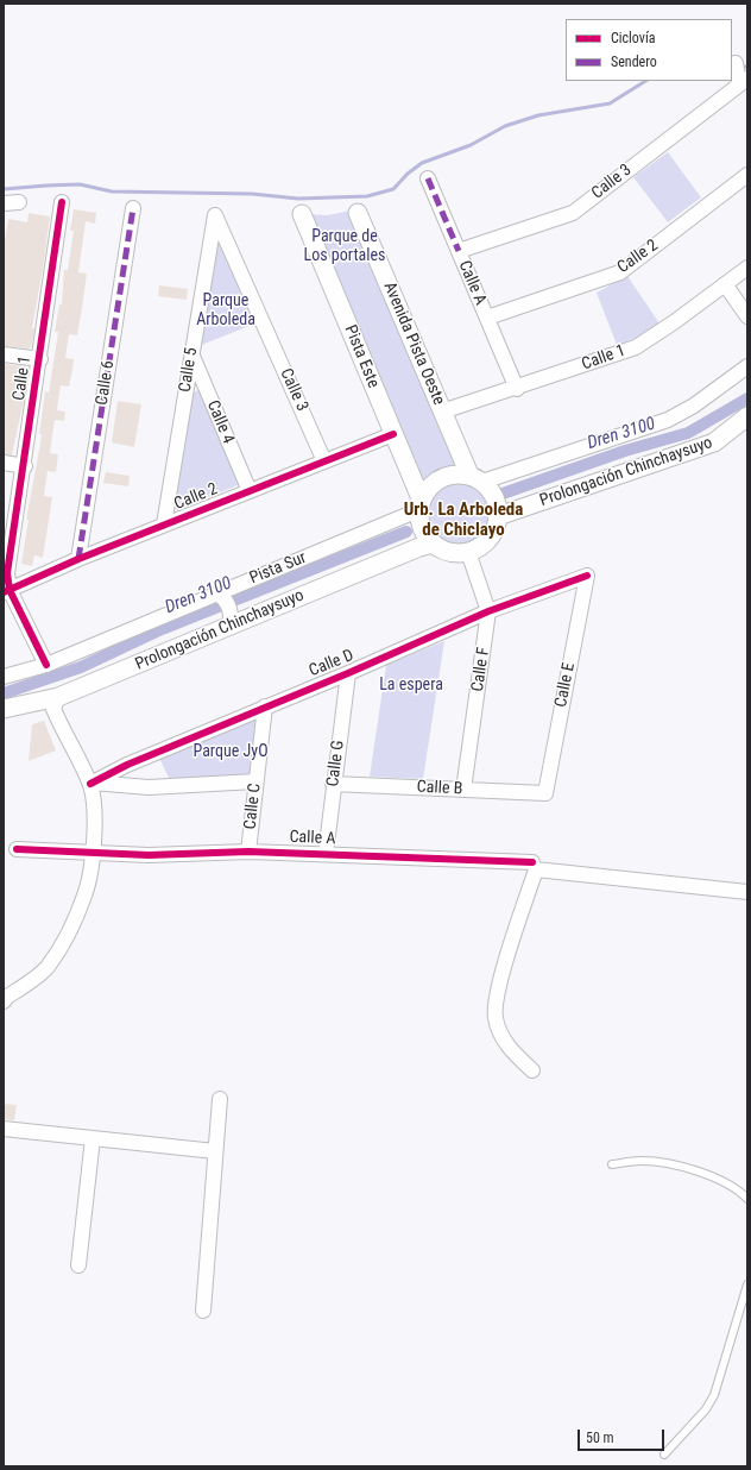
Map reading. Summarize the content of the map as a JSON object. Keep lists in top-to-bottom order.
{
  "streets": {
    "street": [
      "Calle 3",
      "Calle 2",
      "Calle A",
      "Avenida Pista Oeste",
      "Pista Este",
      "Calle 1",
      "Calle 5",
      "Calle 6",
      "Calle 4",
      "Prolongación Chinchaysuyo",
      "Pista Sur",
      "Calle D",
      "Calle F",
      "Calle E",
      "Calle G",
      "Calle B",
      "Calle C"
    ]
  },
  "crossings": [
    ["Calle 3", "Calle 2"],
    ["Calle 3", "Calle A"],
    ["Calle 3", "Calle 5"],
    ["Calle 2", "Calle A"],
    ["Calle 2", "Pista Este"],
    ["Calle 2", "Calle 1"],
    ["Calle 2", "Calle 5"],
    ["Calle 2", "Calle 6"],
    ["Calle 2", "Calle 4"],
    ["Calle A", "Calle 1"],
    ["Calle A", "Calle G"],
    ["Calle A", "Calle C"],
    ["Avenida Pista Oeste", "Pista Este"],
    ["Avenida Pista Oeste", "Calle 1"],
    ["Avenida Pista Oeste", "Prolongación Chinchaysuyo"],
    ["Avenida Pista Oeste", "Pista Sur"],
    ["Avenida Pista Oeste", "Calle F"],
    ["Pista Este", "Prolongación Chinchaysuyo"],
    ["Pista Este", "Pista Sur"],
    ["Pista Este", "Calle F"],
    ["Calle 1", "Pista Sur"],
    ["Calle 5", "Calle 4"],
    ["Prolongación Chinchaysuyo", "Pista Sur"],
    ["Prolongación Chinchaysuyo", "Calle F"],
    ["Pista Sur", "Calle F"],
    ["Calle D", "Calle F"],
    ["Calle D", "Calle E"],
    ["Calle D", "Calle G"],
    ["Calle D", "Calle C"],
    ["Calle F", "Calle B"],
    ["Calle E", "Calle B"],
    ["Calle G", "Calle B"]
  ],
  "districts": ["Urb. La Arboleda de Chiclayo"],
  "water": ["Dren 3100"],
  "parks": [
    "Parque de Los portales",
    "Parque Arboleda",
    "La espera",
    "Parque JyO"
  ],
  "legend": ["Ciclovía", "Sendero"],
  "scale_bar": "50 m"
}
